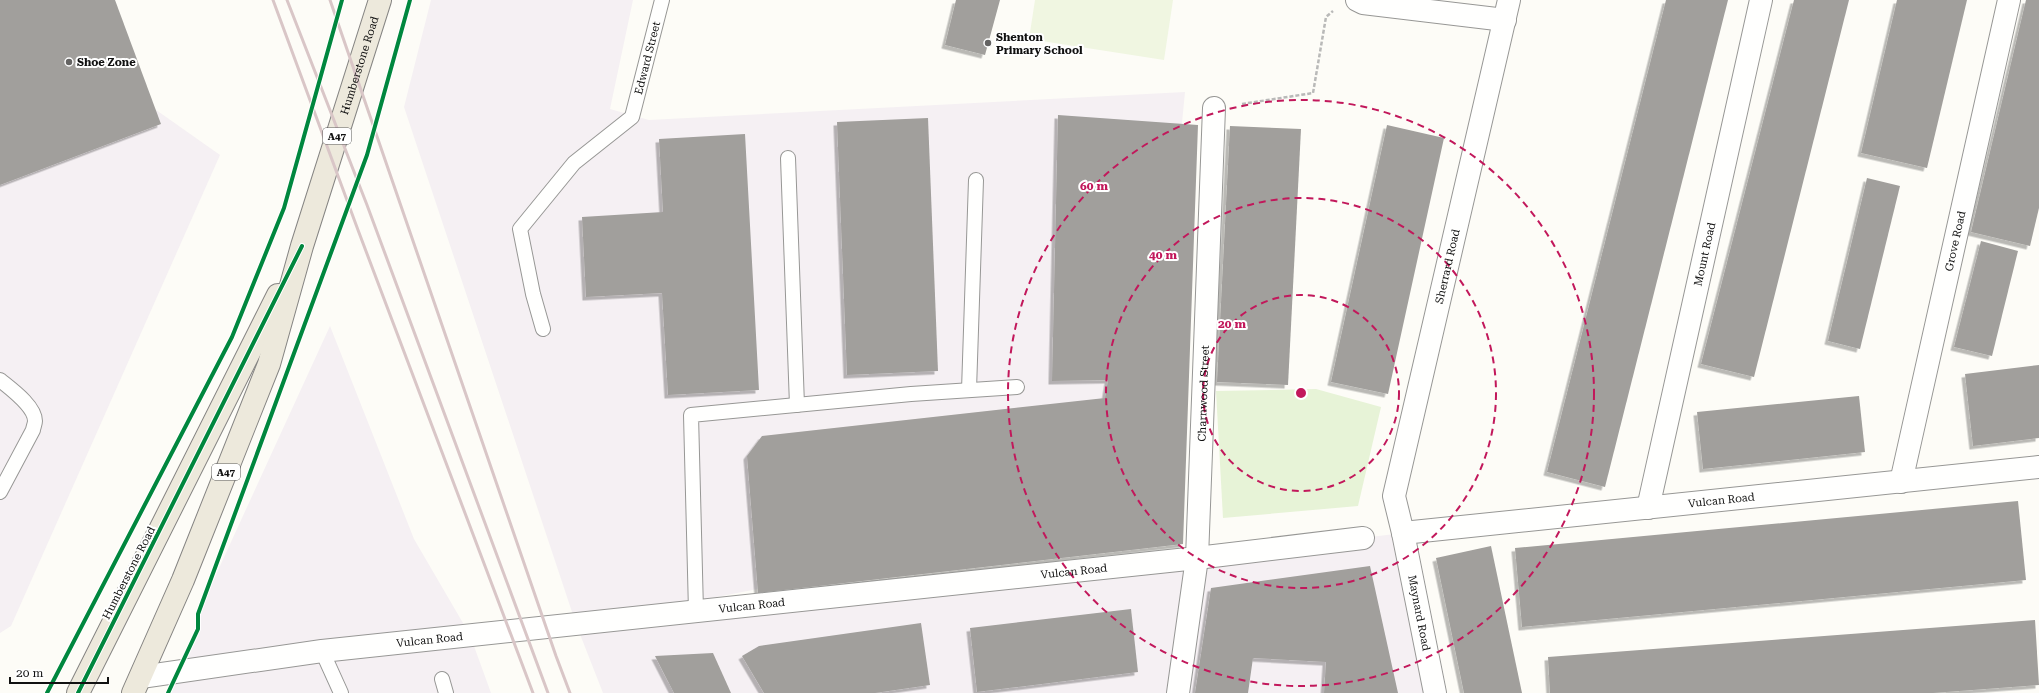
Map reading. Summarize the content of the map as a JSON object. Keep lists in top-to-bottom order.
{
  "streets": {
    "main road": ["Humberstone Road", "A47"],
    "street": [
      "Grove Road",
      "Mount Road",
      "Sherrard Road",
      "Charnwood Street",
      "Vulcan Road",
      "Maynard Road"
    ],
    "lane": ["Edward Street"]
  },
  "crossings": [
    ["Humberstone Road", "Vulcan Road"],
    ["Grove Road", "Vulcan Road"],
    ["Mount Road", "Vulcan Road"],
    ["Sherrard Road", "Vulcan Road"],
    ["Sherrard Road", "Maynard Road"],
    ["Charnwood Street", "Vulcan Road"],
    ["Vulcan Road", "Maynard Road"]
  ],
  "places": ["Shenton Primary School", "Shoe Zone"],
  "scale_bar": "20 m",
  "rings": ["60 m", "40 m", "20 m"]
}
